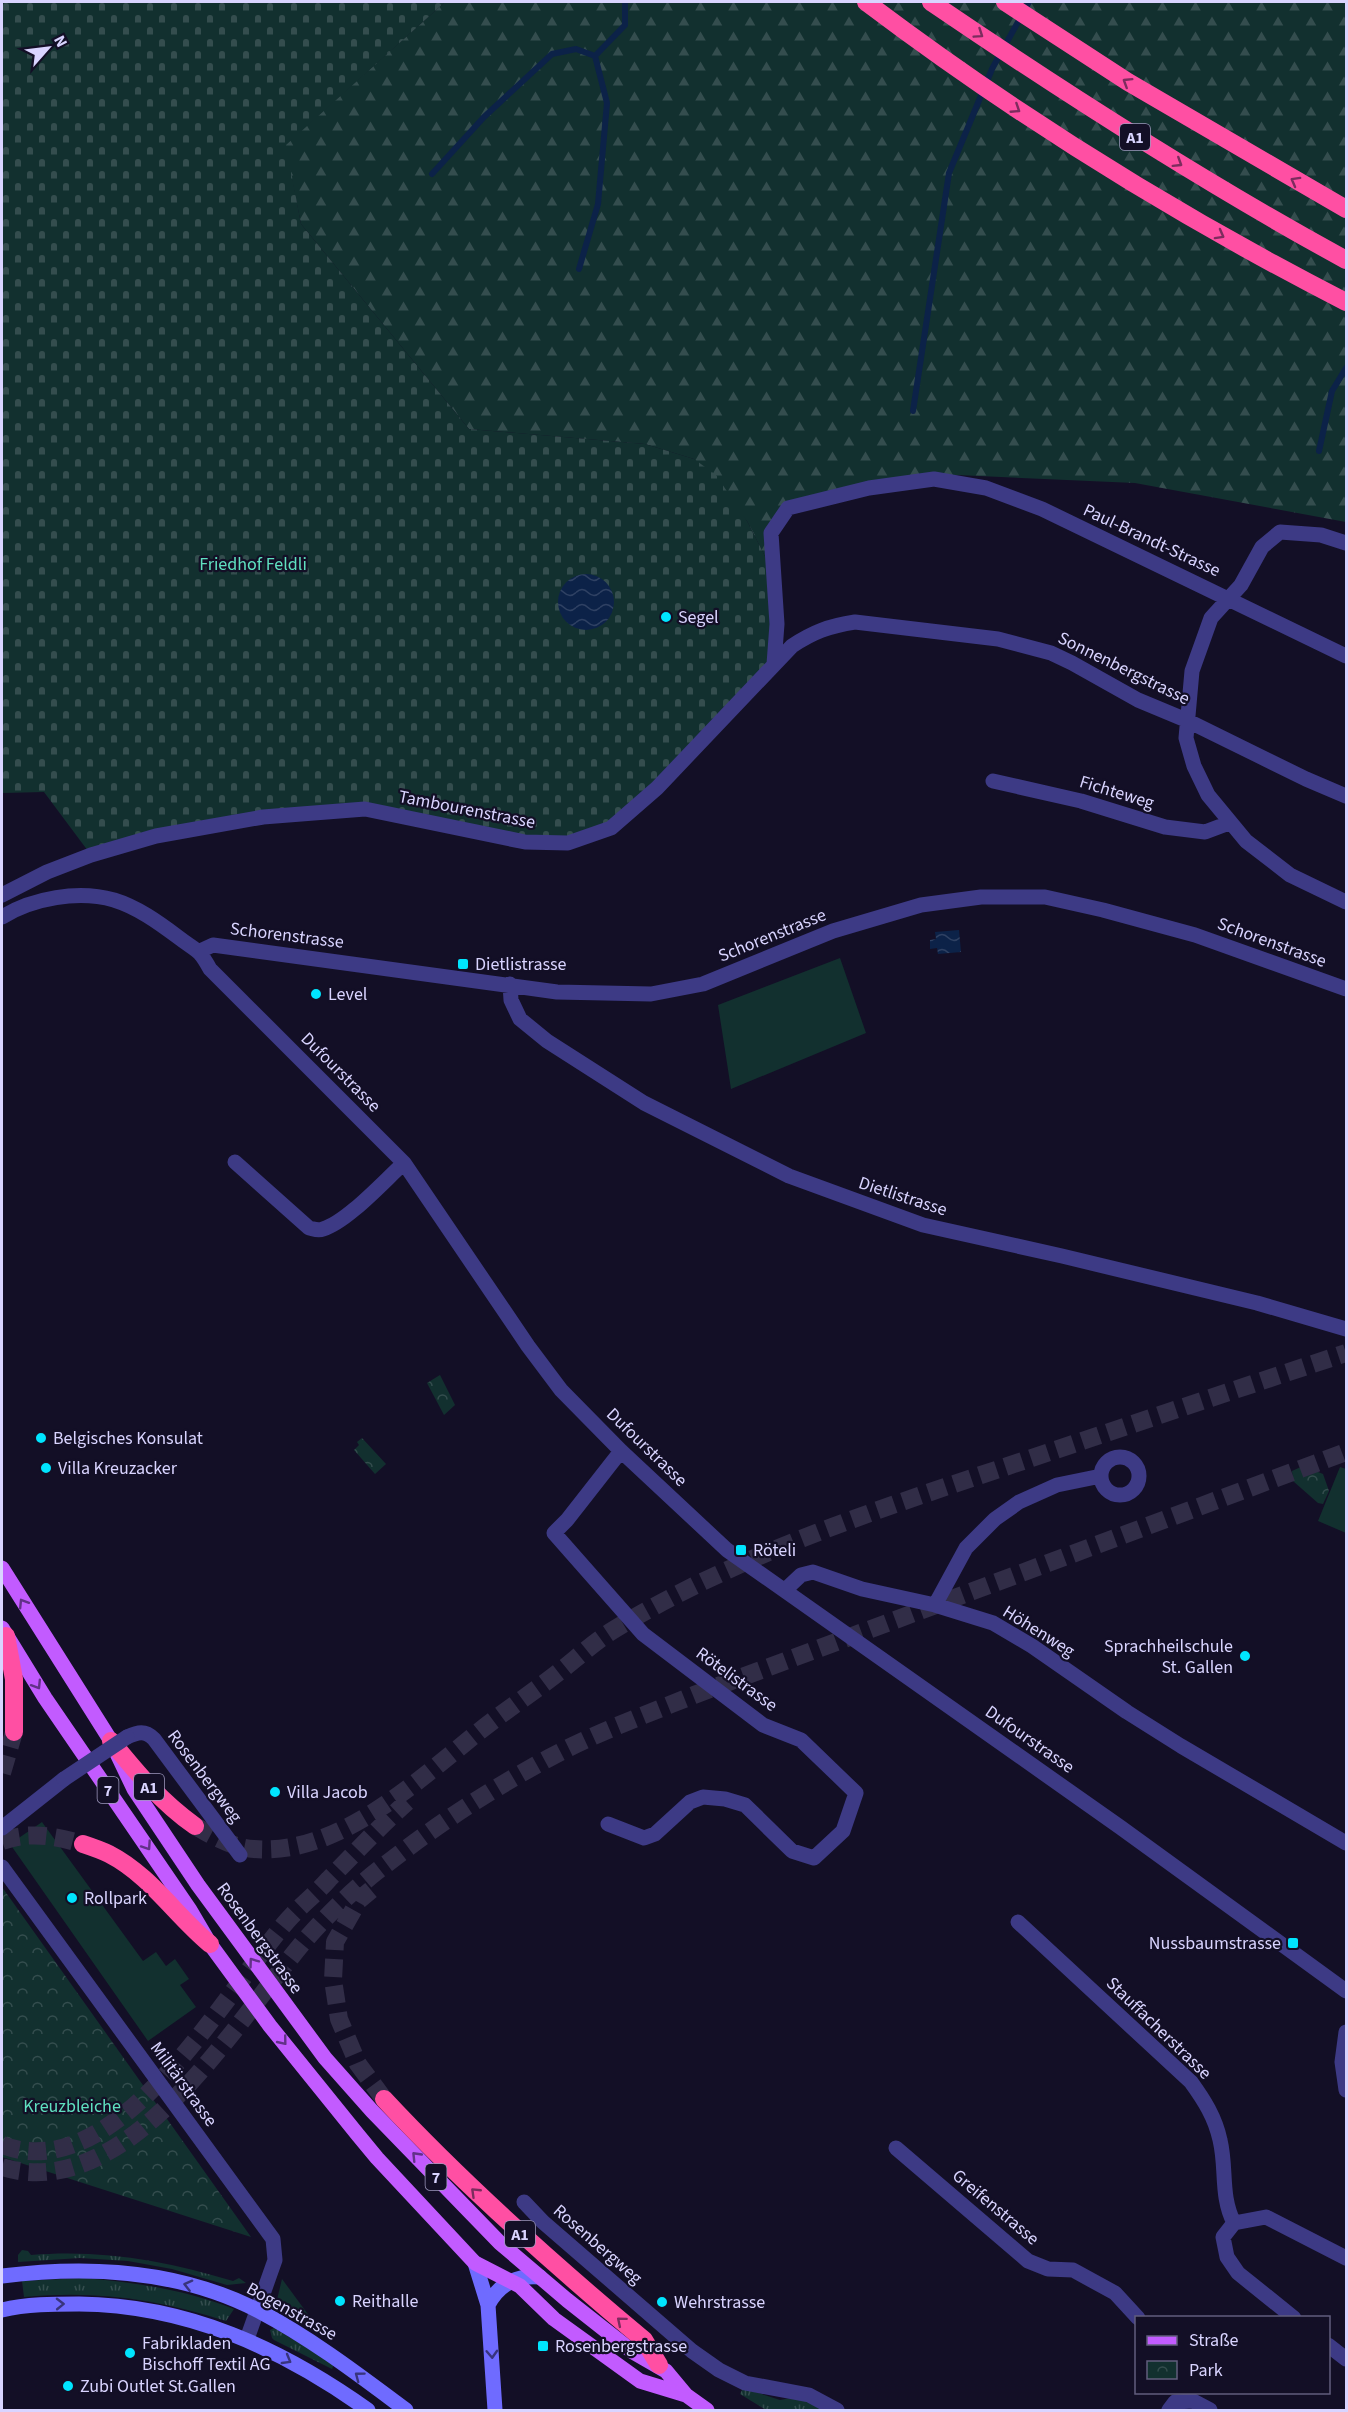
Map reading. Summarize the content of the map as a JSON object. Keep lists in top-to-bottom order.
{
  "streets": {
    "highway": ["A1"],
    "main road": ["7", "Rosenbergstrasse", "Bogenstrasse"],
    "street": [
      "Paul-Brandt-Strasse",
      "Sonnenbergstrasse",
      "Fichteweg",
      "Tambourenstrasse",
      "Schorenstrasse",
      "Dufourstrasse",
      "Dietlistrasse",
      "Höhenweg",
      "Rötelistrasse",
      "Rosenbergweg",
      "Stauffacherstrasse",
      "Militärstrasse",
      "Greifenstrasse"
    ]
  },
  "crossings": [
    ["A1", "Rosenbergweg"],
    ["A1", "Rosenbergstrasse"],
    ["Paul-Brandt-Strasse", "Sonnenbergstrasse"],
    ["Paul-Brandt-Strasse", "Tambourenstrasse"],
    ["Sonnenbergstrasse", "Tambourenstrasse"],
    ["Schorenstrasse", "Dufourstrasse"],
    ["Schorenstrasse", "Dietlistrasse"],
    ["Dufourstrasse", "Höhenweg"],
    ["Dufourstrasse", "Rötelistrasse"],
    ["Rosenbergweg", "Rosenbergstrasse"],
    ["Militärstrasse", "Bogenstrasse"]
  ],
  "parks": ["Friedhof Feldli", "Kreuzbleiche"],
  "places": {
    "other": [
      "Segel",
      "Level",
      "Belgisches Konsulat",
      "Villa Kreuzacker",
      "Sprachheilschule St. Gallen",
      "Villa Jacob",
      "Rollpark",
      "Reithalle",
      "Wehrstrasse",
      "Fabrikladen Bischoff Textil AG",
      "Zubi Outlet St.Gallen"
    ],
    "transit": [
      "Dietlistrasse",
      "Röteli",
      "Nussbaumstrasse",
      "Rosenbergstrasse"
    ]
  },
  "legend": ["Straße", "Park"],
  "north": "top right"
}
